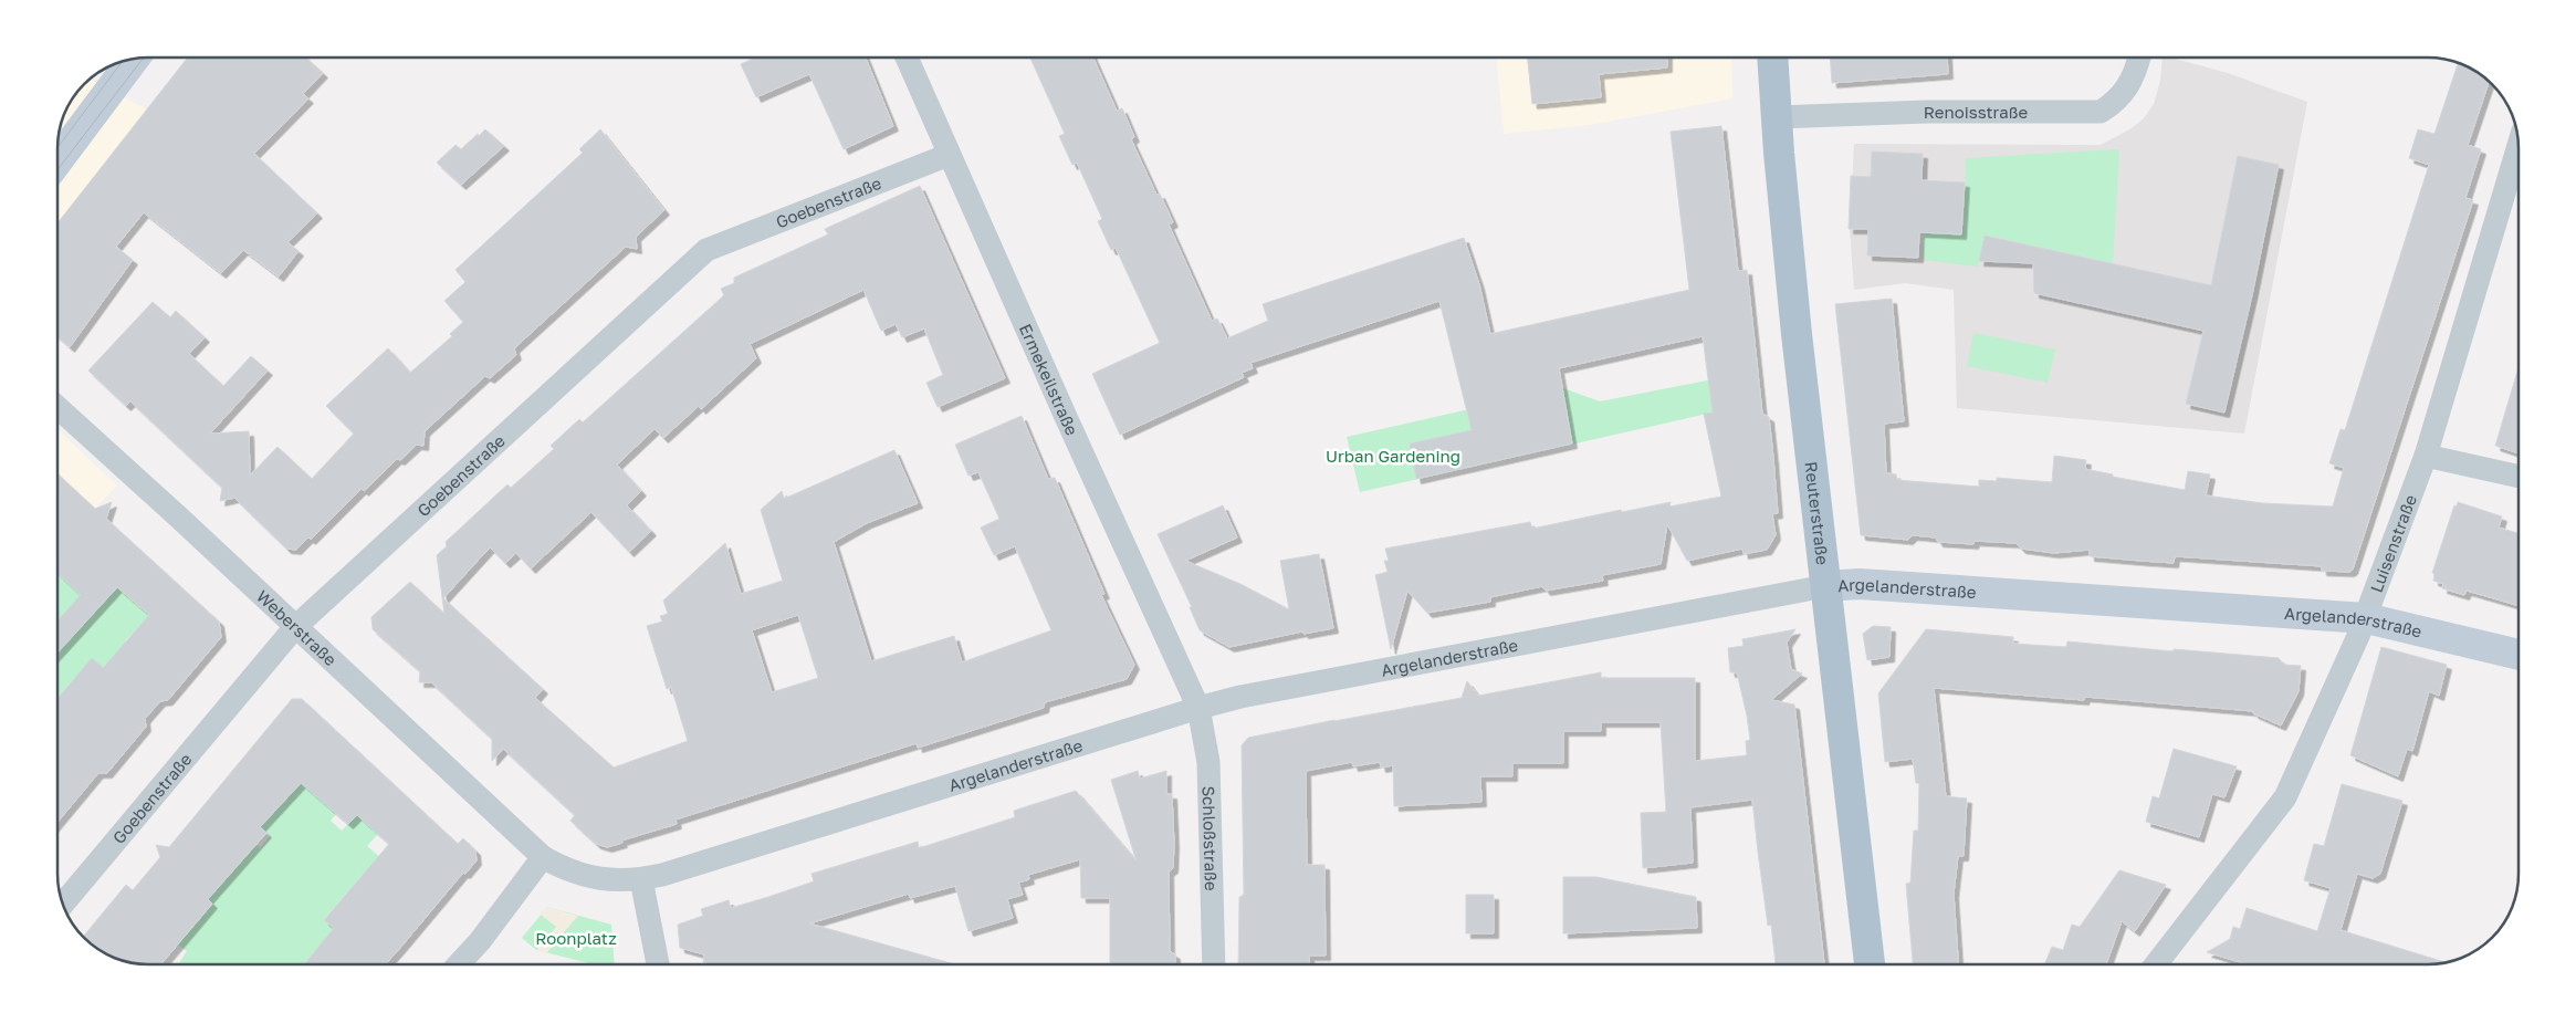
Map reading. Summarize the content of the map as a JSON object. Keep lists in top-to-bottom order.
{
  "streets": {
    "main road": ["Reuterstraße"],
    "street": [
      "Renoisstraße",
      "Goebenstraße",
      "Ermekeilstraße",
      "Luisenstraße",
      "Argelanderstraße",
      "Weberstraße",
      "Schloßstraße"
    ]
  },
  "crossings": [
    ["Renoisstraße", "Reuterstraße"],
    ["Goebenstraße", "Ermekeilstraße"],
    ["Goebenstraße", "Weberstraße"],
    ["Ermekeilstraße", "Argelanderstraße"],
    ["Ermekeilstraße", "Schloßstraße"],
    ["Reuterstraße", "Argelanderstraße"],
    ["Luisenstraße", "Argelanderstraße"],
    ["Argelanderstraße", "Weberstraße"],
    ["Argelanderstraße", "Schloßstraße"]
  ],
  "parks": ["Urban Gardening", "Roonplatz"]
}
